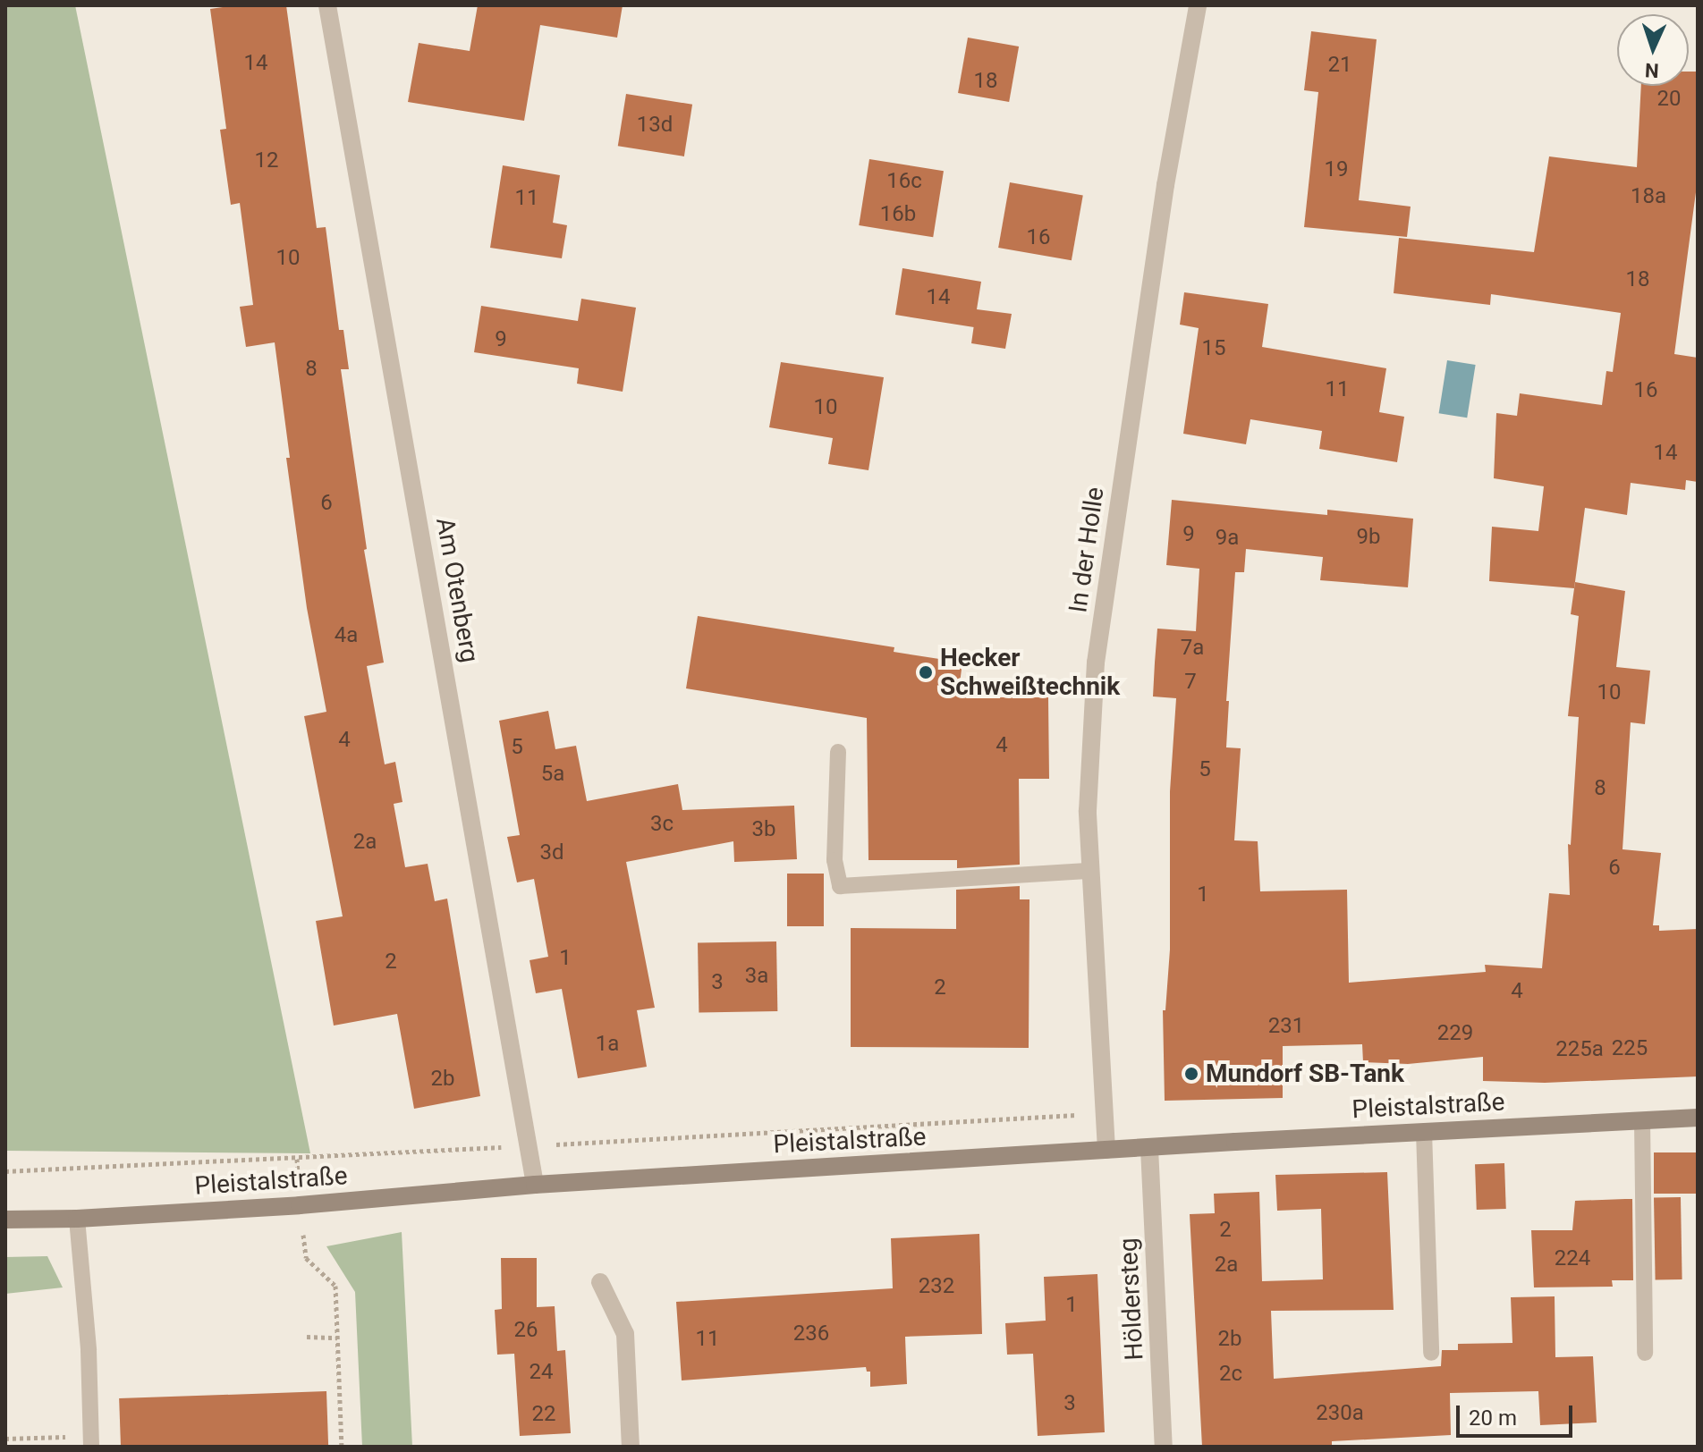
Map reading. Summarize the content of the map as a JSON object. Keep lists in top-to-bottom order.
{
  "streets": {
    "main road": ["Pleistalstraße"],
    "street": ["In der Holle", "Am Otenberg", "Höldersteg"]
  },
  "crossings": [
    ["In der Holle", "Pleistalstraße"],
    ["Am Otenberg", "Pleistalstraße"],
    ["Pleistalstraße", "Höldersteg"]
  ],
  "places": ["Hecker Schweißtechnik", "Mundorf SB-Tank"],
  "house_numbers": [
    "14",
    "21",
    "18",
    "20",
    "13d",
    "12",
    "19",
    "16c",
    "18a",
    "11",
    "16b",
    "16",
    "10",
    "18",
    "14",
    "9",
    "15",
    "8",
    "11",
    "16",
    "10",
    "14",
    "6",
    "9",
    "9b",
    "9a",
    "4a",
    "7a",
    "7",
    "10",
    "4",
    "4",
    "5",
    "5",
    "5a",
    "8",
    "3c",
    "3b",
    "2a",
    "3d",
    "6",
    "1",
    "1",
    "2",
    "3a",
    "3",
    "2",
    "4",
    "231",
    "229",
    "1a",
    "225",
    "225a",
    "2b",
    "2",
    "224",
    "2a",
    "232",
    "1",
    "26",
    "236",
    "11",
    "2b",
    "24",
    "2c",
    "3",
    "230a",
    "22"
  ],
  "scale_bar": "20 m",
  "north": "bottom"
}
